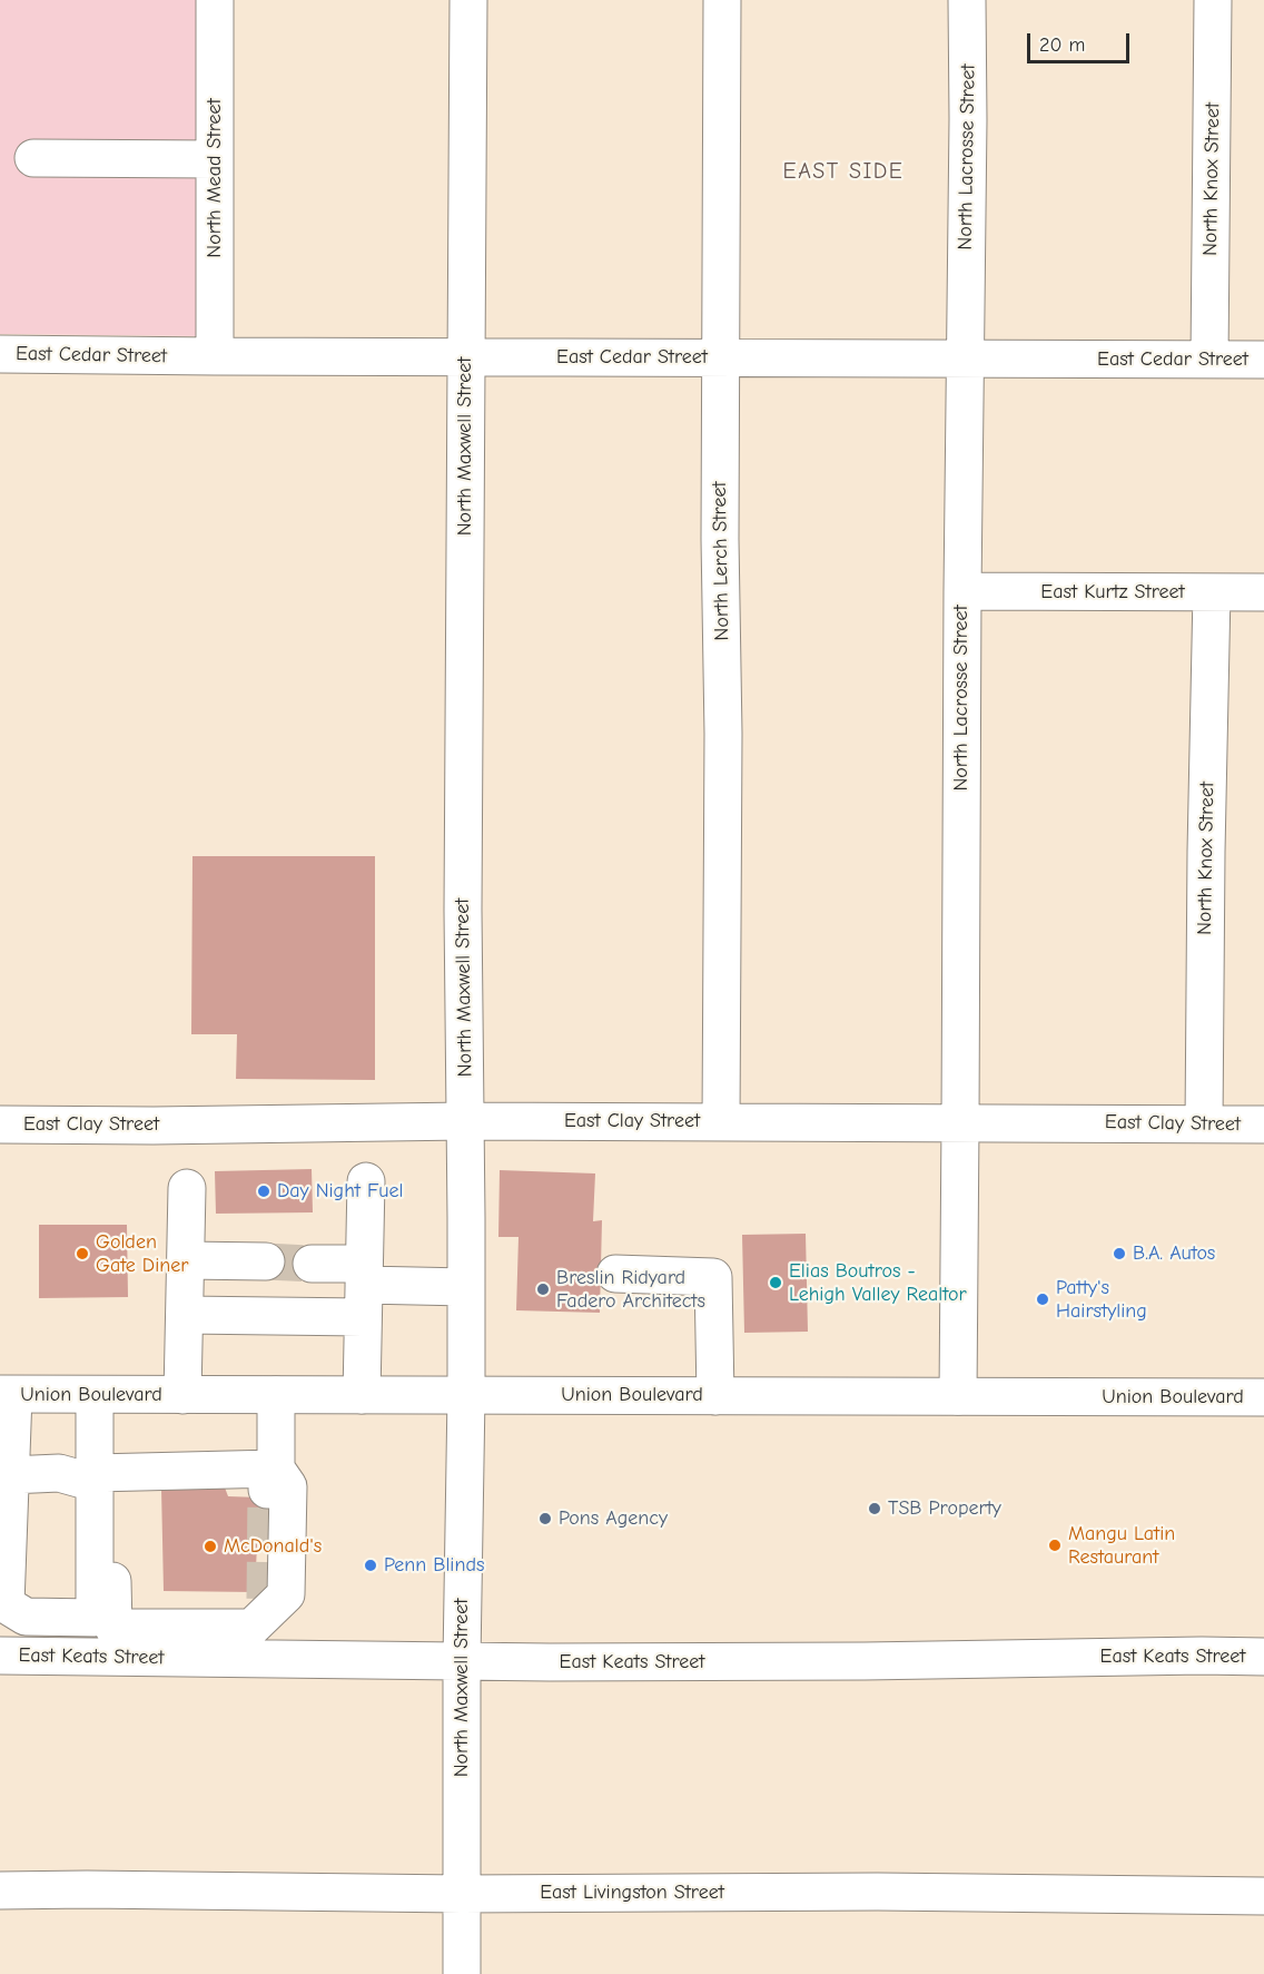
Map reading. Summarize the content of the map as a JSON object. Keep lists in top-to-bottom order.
{
  "streets": {
    "street": [
      "North Lacrosse Street",
      "North Mead Street",
      "North Knox Street",
      "East Cedar Street",
      "North Maxwell Street",
      "North Lerch Street",
      "East Kurtz Street",
      "East Clay Street",
      "Union Boulevard",
      "East Keats Street",
      "East Livingston Street"
    ]
  },
  "crossings": [
    ["North Lacrosse Street", "East Cedar Street"],
    ["North Lacrosse Street", "East Kurtz Street"],
    ["North Lacrosse Street", "East Clay Street"],
    ["North Lacrosse Street", "Union Boulevard"],
    ["North Mead Street", "East Cedar Street"],
    ["North Knox Street", "East Cedar Street"],
    ["North Knox Street", "East Kurtz Street"],
    ["North Knox Street", "East Clay Street"],
    ["East Cedar Street", "North Maxwell Street"],
    ["East Cedar Street", "North Lerch Street"],
    ["North Maxwell Street", "East Clay Street"],
    ["North Maxwell Street", "Union Boulevard"],
    ["North Maxwell Street", "East Keats Street"],
    ["North Maxwell Street", "East Livingston Street"],
    ["North Lerch Street", "East Clay Street"]
  ],
  "districts": ["EAST SIDE"],
  "places": [
    "Day Night Fuel",
    "Golden Gate Diner",
    "B.A. Autos",
    "Elias Boutros - Lehigh Valley Realtor",
    "Breslin Ridyard Fadero Architects",
    "Patty's Hairstyling",
    "TSB Property",
    "Pons Agency",
    "Mangu Latin Restaurant",
    "McDonald's",
    "Penn Blinds"
  ],
  "scale_bar": "20 m"
}
